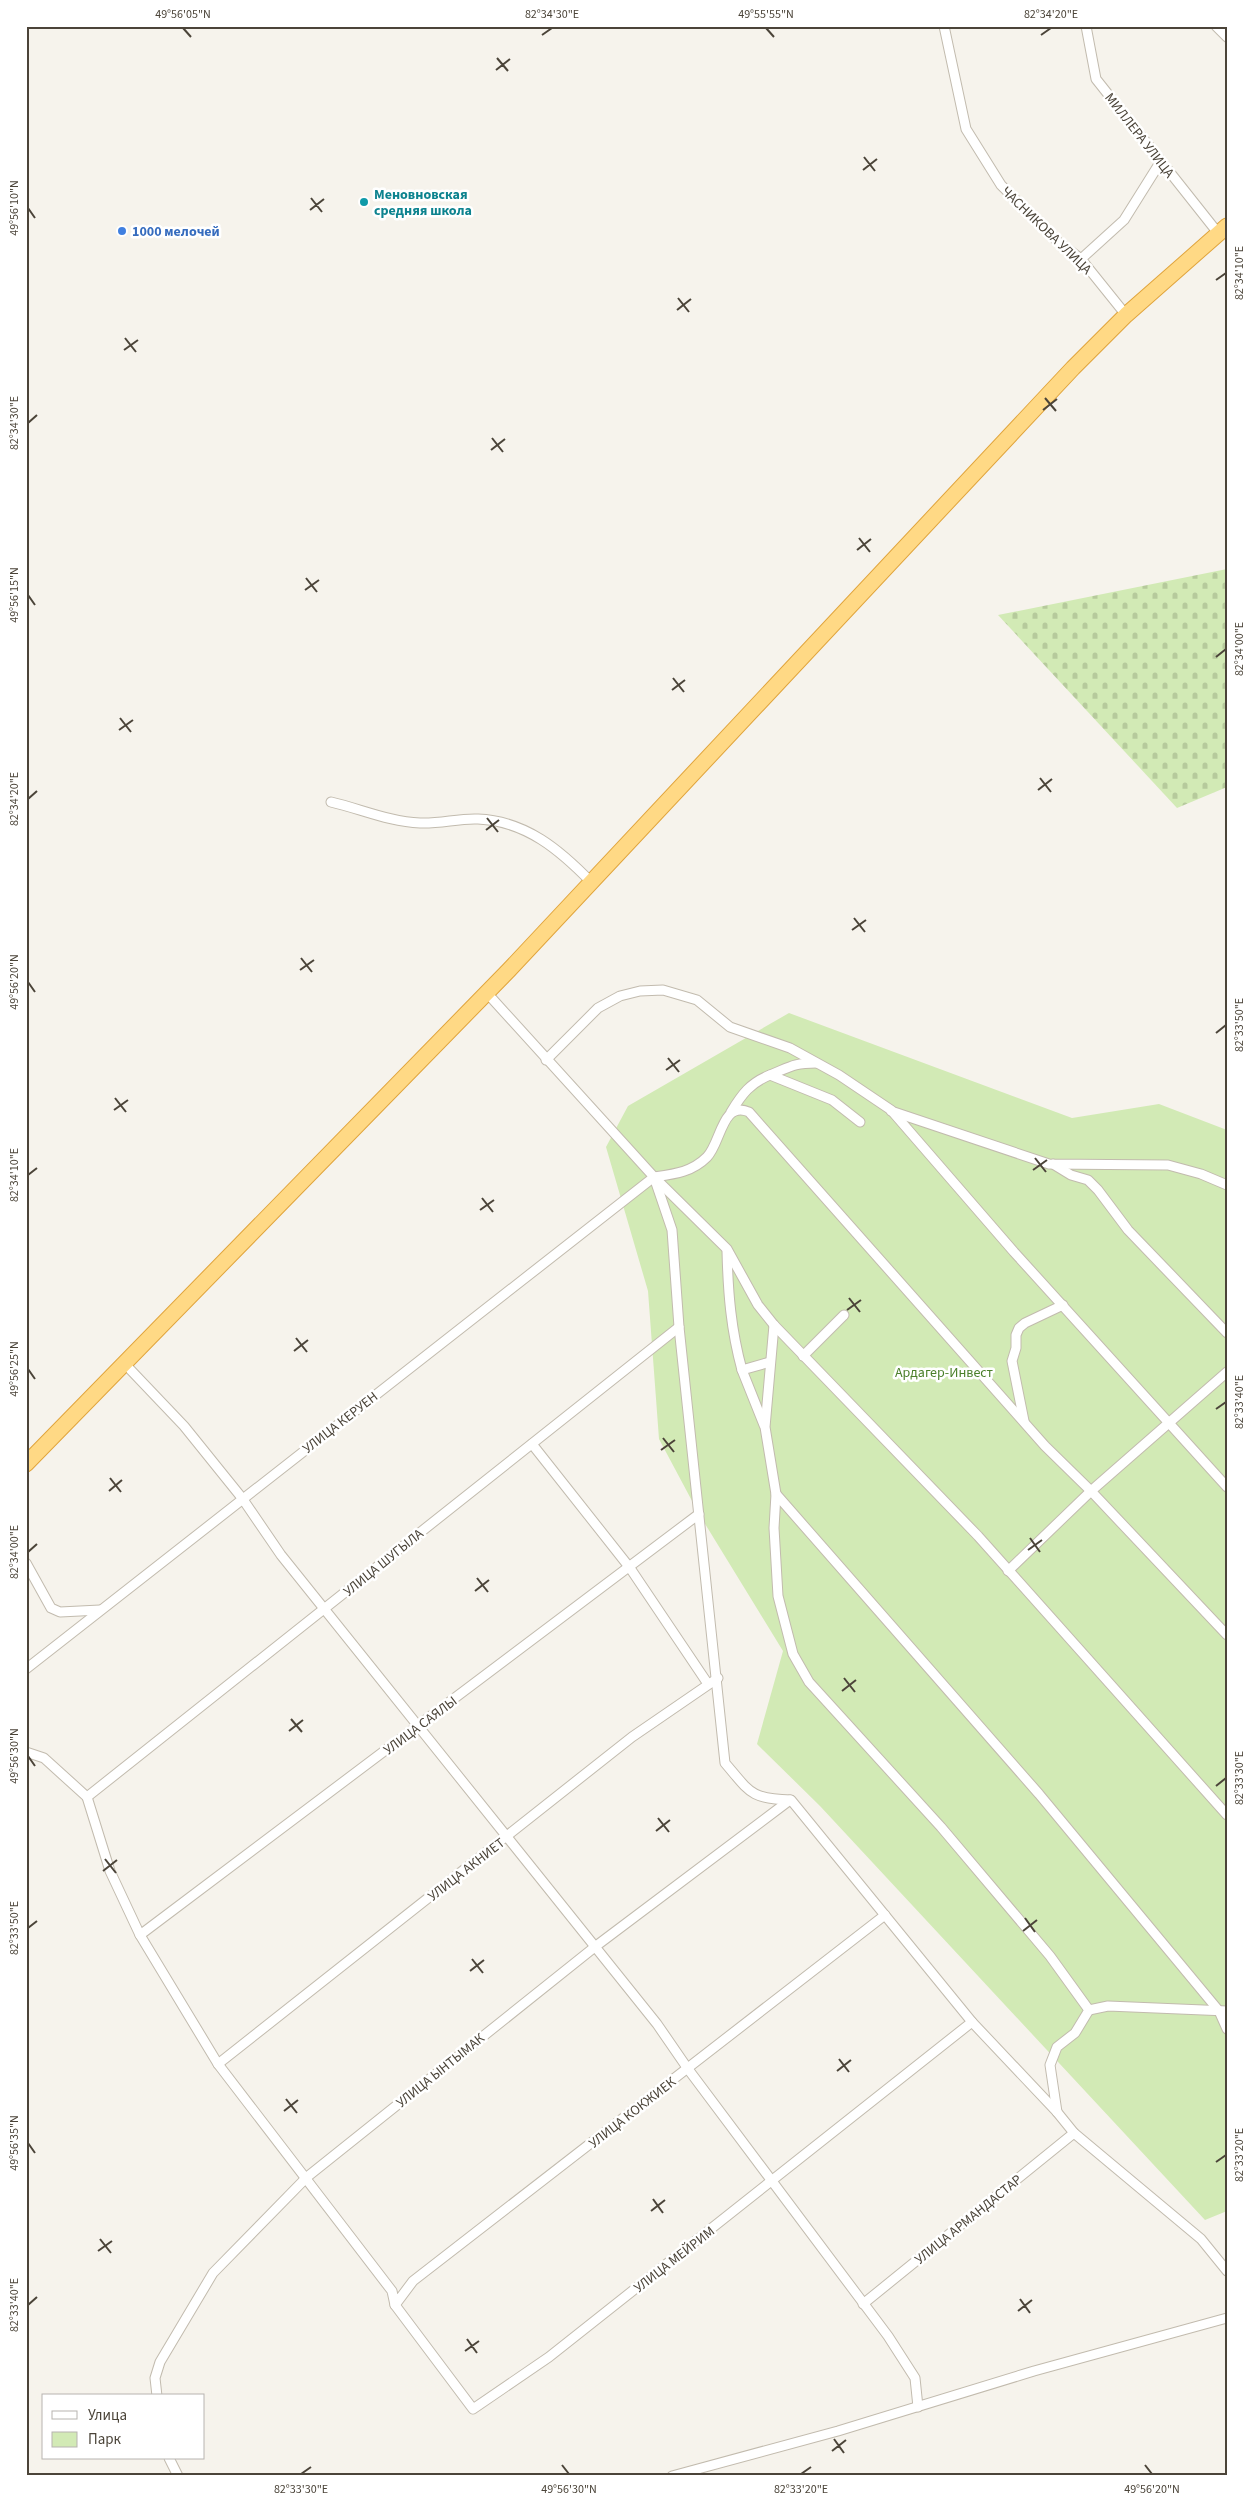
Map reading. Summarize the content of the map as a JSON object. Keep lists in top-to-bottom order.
{
  "streets": {
    "street": [
      "МИЛЛЕРА УЛИЦА",
      "ЧАСНИКОВА УЛИЦА",
      "УЛИЦА КЕРУЕН",
      "УЛИЦА ШУГЫЛА",
      "УЛИЦА САЯЛЫ",
      "УЛИЦА АКНИЕТ",
      "УЛИЦА ЫНТЫМАК",
      "УЛИЦА КОКЖИЕК",
      "УЛИЦА АРМАНДАСТАР",
      "УЛИЦА МЕЙРИМ"
    ]
  },
  "crossings": [
    ["УЛИЦА КОКЖИЕК", "УЛИЦА МЕЙРИМ"]
  ],
  "parks": ["Ардагер-Инвест"],
  "places": ["Меновновская средняя школа", "1000 мелочей"],
  "legend": ["Улица", "Парк"],
  "coordinates": [
    "49°56'05\"N",
    "82°34'30\"E",
    "49°55'55\"N",
    "82°34'20\"E",
    "49°56'10\"N",
    "82°34'10\"E",
    "49°56'15\"N",
    "82°34'00\"E",
    "49°56'20\"N",
    "82°33'50\"E",
    "49°56'25\"N",
    "82°33'40\"E",
    "49°56'30\"N",
    "82°33'30\"E",
    "49°56'35\"N",
    "82°33'20\"E"
  ]
}
